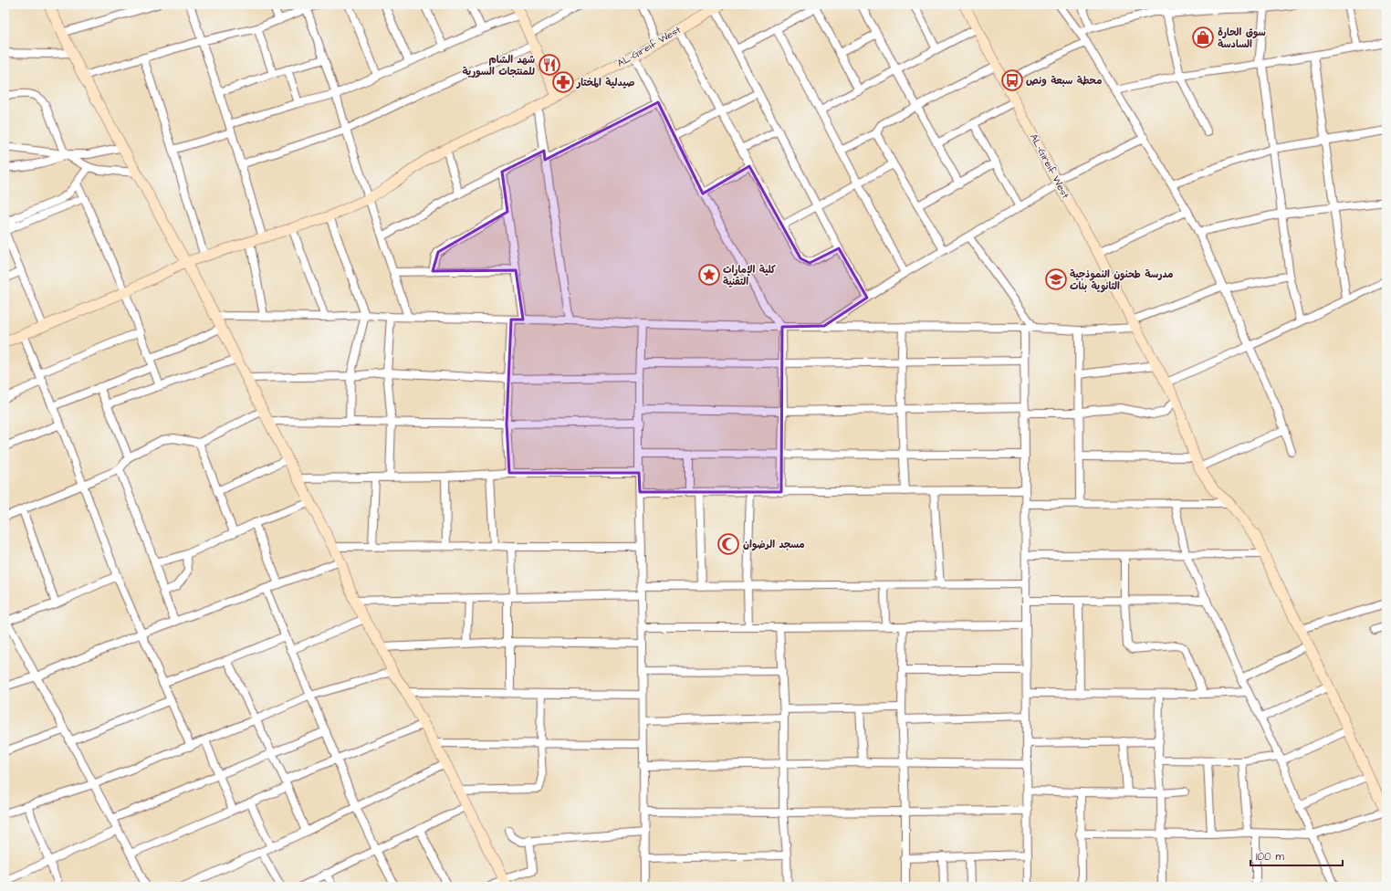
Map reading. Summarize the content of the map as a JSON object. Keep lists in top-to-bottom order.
{
  "streets": {
    "street": ["AL-Gireif West"]
  },
  "places": {
    "shop": ["سوق الحارة السادسة"],
    "restaurant": ["شهد الشام للمنتجات السورية"],
    "bus stop": ["محطة سبعة ونص"],
    "pharmacy": ["صيدلية المختار"],
    "place": ["كلية الإمارات التقنية"],
    "school or university": ["مدرسة طحنون النموذجية الثانوية بنات"],
    "mosque": ["مسجد الرضوان"]
  },
  "scale_bar": "100 m"
}
